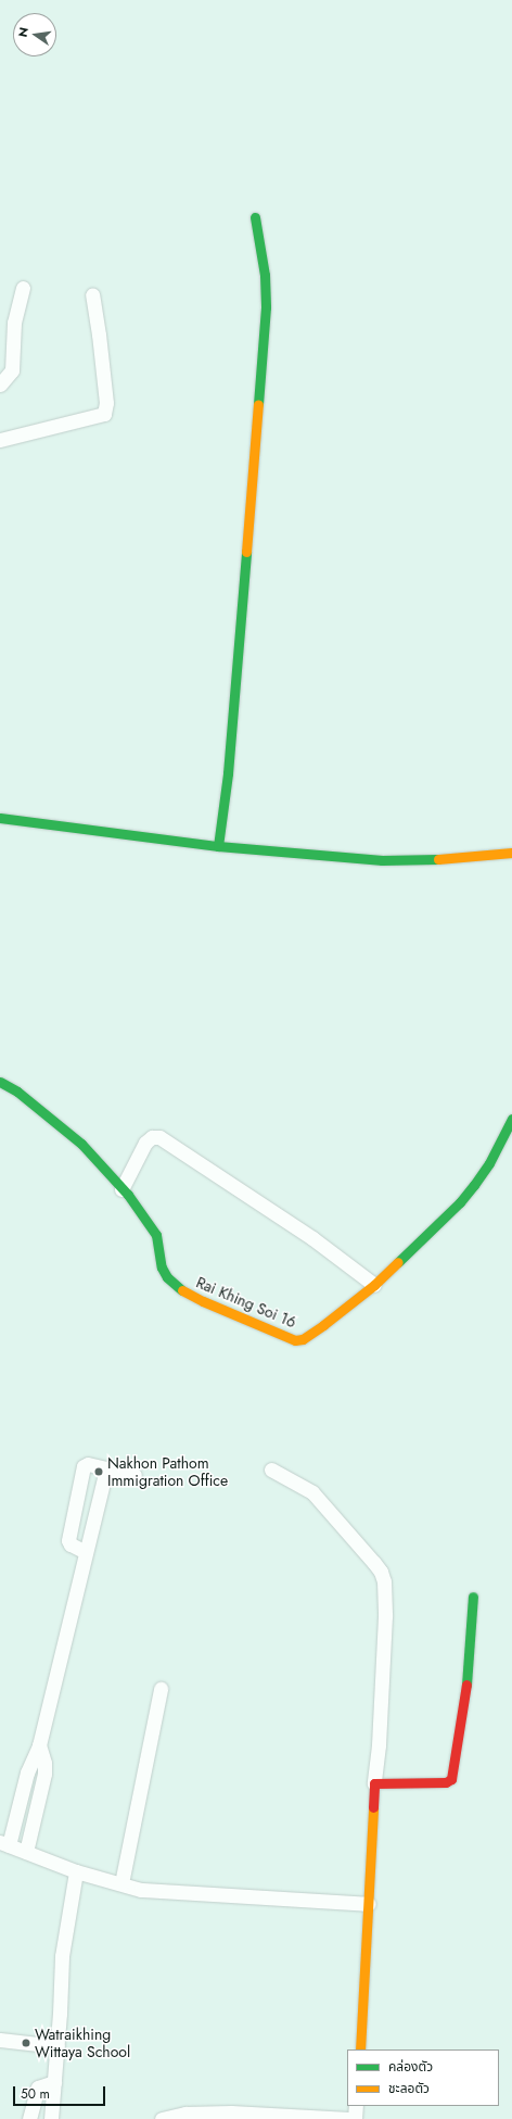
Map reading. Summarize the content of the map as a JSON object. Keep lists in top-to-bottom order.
{
  "streets": {
    "street": ["Rai Khing Soi 16"]
  },
  "places": ["Nakhon Pathom Immigration Office", "Watraikhing Wittaya School"],
  "legend": ["คล่องตัว", "ชะลอตัว"],
  "scale_bar": "50 m",
  "north": "left"
}
